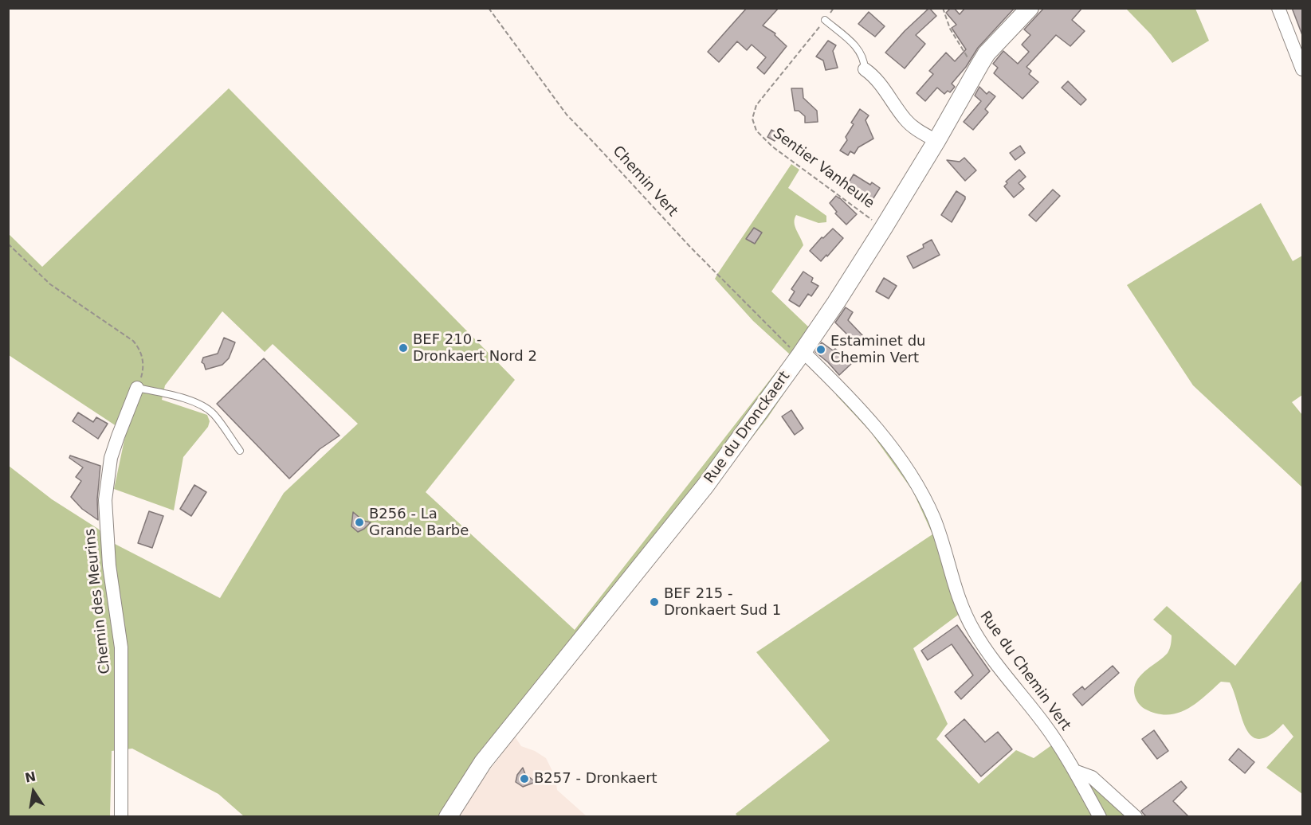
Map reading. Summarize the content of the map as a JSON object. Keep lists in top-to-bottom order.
{
  "streets": {
    "main road": ["Rue du Dronckaert"],
    "street": ["Chemin des Meurins", "Rue du Chemin Vert"],
    "path": ["Sentier Vanheule", "Chemin Vert"]
  },
  "crossings": [
    ["Sentier Vanheule", "Rue du Dronckaert"],
    ["Chemin Vert", "Rue du Dronckaert"],
    ["Chemin Vert", "Rue du Chemin Vert"],
    ["Rue du Dronckaert", "Rue du Chemin Vert"]
  ],
  "places": [
    "BEF 210 - Dronkaert Nord 2",
    "Estaminet du Chemin Vert",
    "B256 - La Grande Barbe",
    "BEF 215 - Dronkaert Sud 1",
    "B257 - Dronkaert"
  ],
  "north": "top"
}
